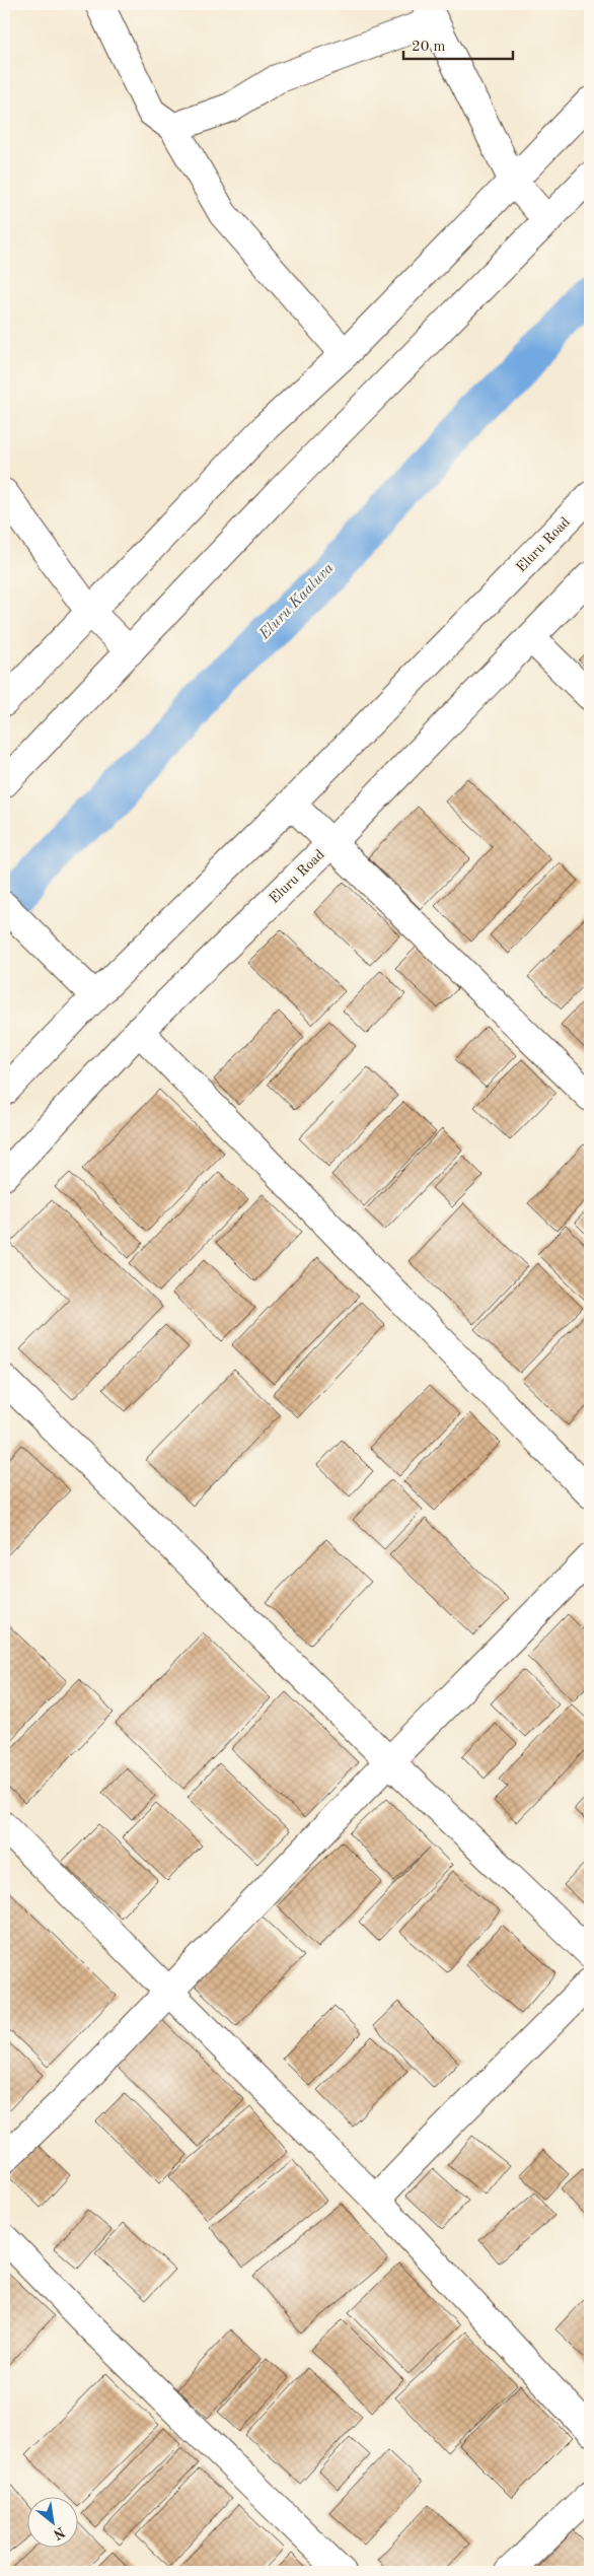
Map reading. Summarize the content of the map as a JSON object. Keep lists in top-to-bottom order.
{
  "streets": {
    "street": ["Eluru Road"]
  },
  "water": ["Eluru Kaaluva"],
  "scale_bar": "20 m",
  "north": "bottom right"
}
